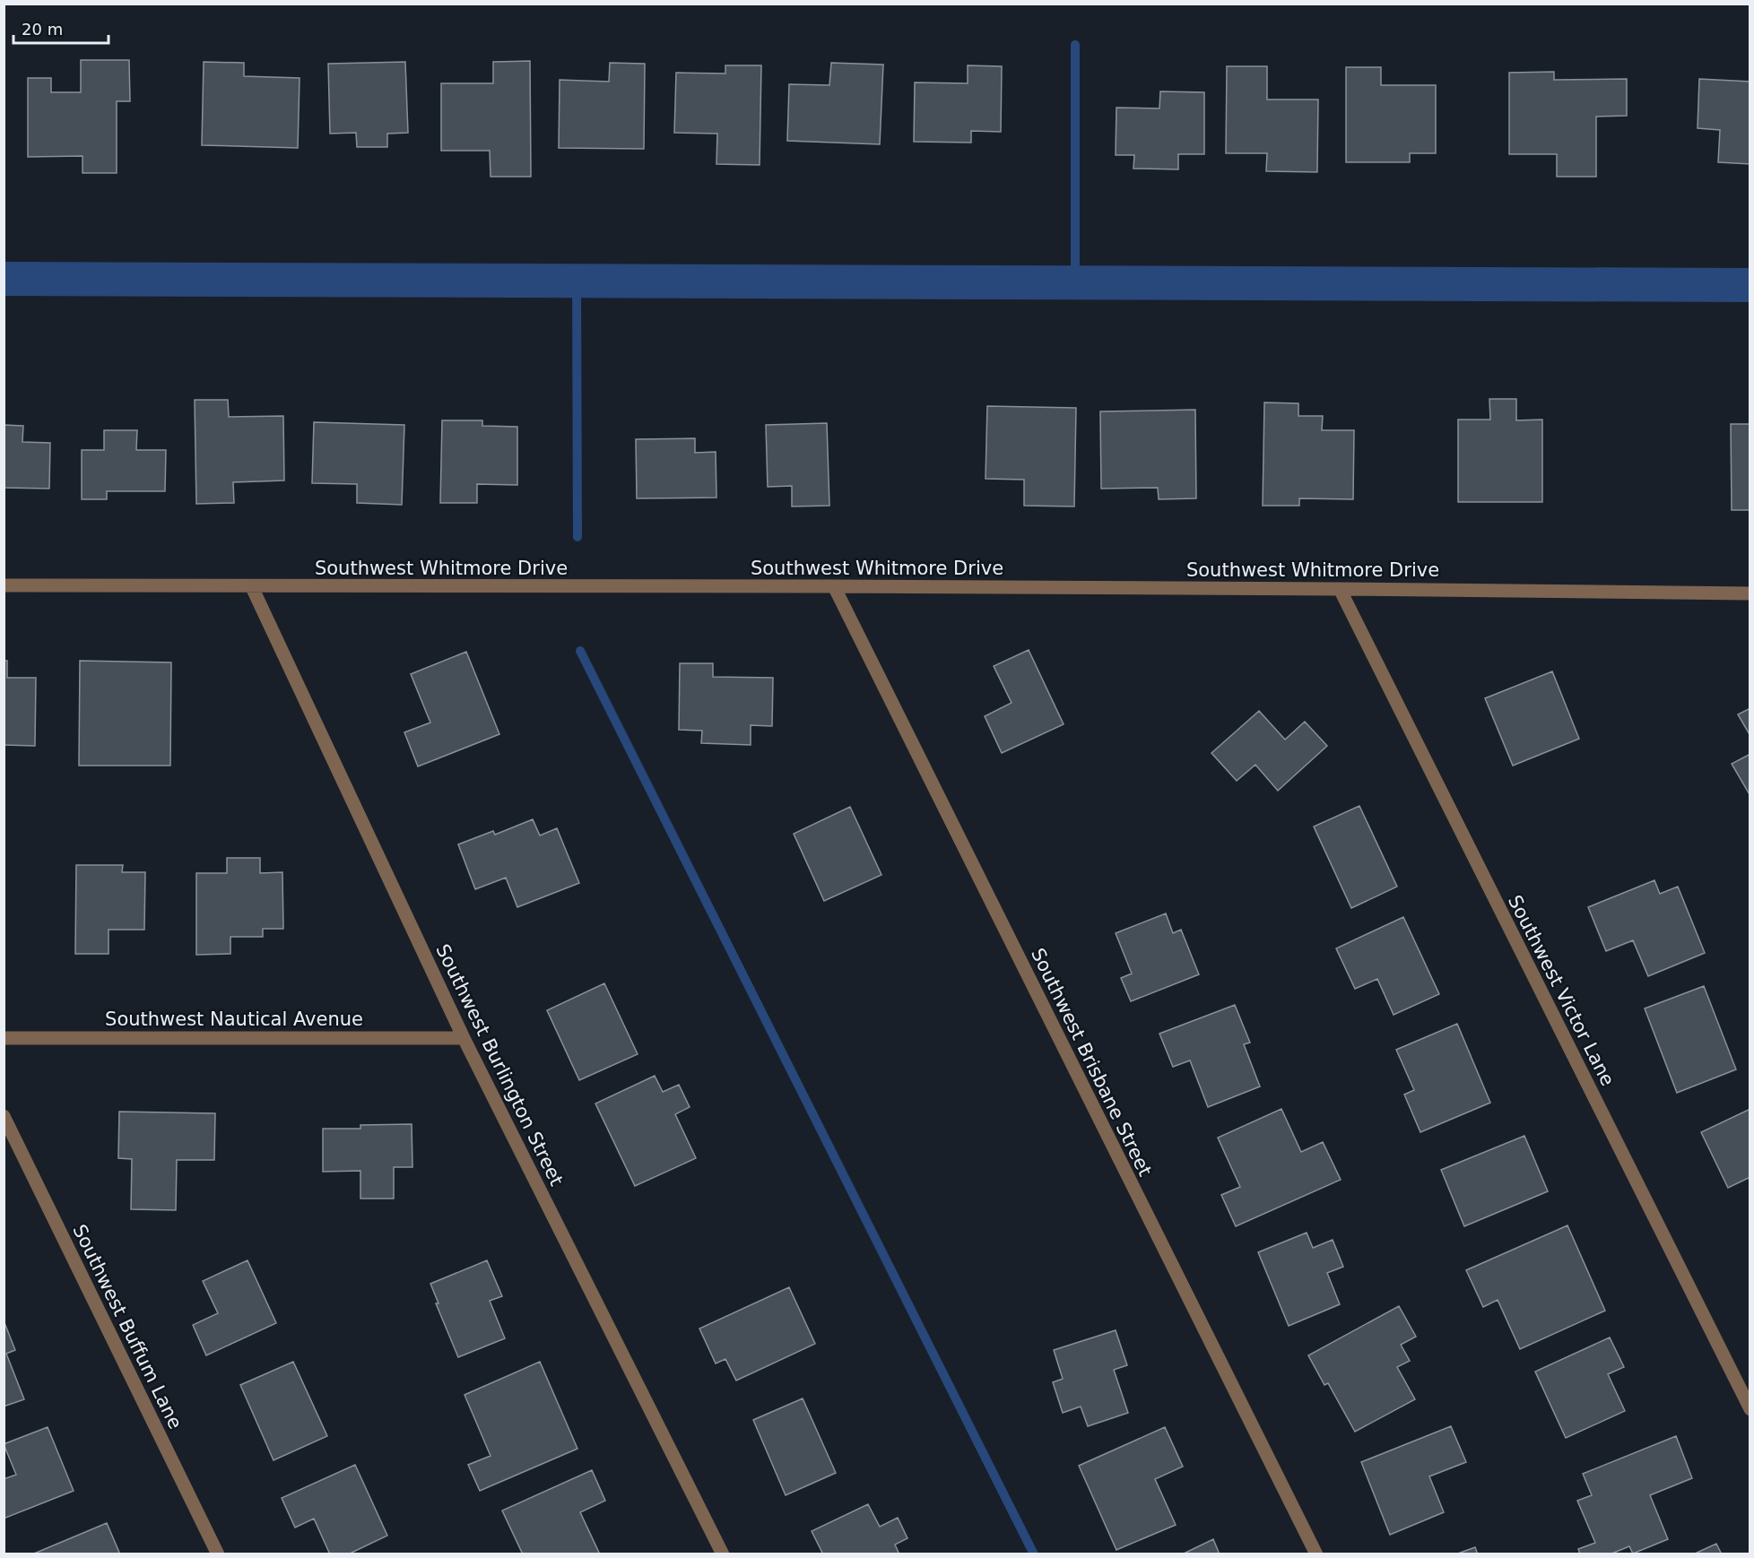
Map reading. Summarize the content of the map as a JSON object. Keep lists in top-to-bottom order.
{
  "streets": {
    "street": [
      "Southwest Whitmore Drive",
      "Southwest Victor Lane",
      "Southwest Nautical Avenue",
      "Southwest Brisbane Street",
      "Southwest Burlington Street",
      "Southwest Buffum Lane"
    ]
  },
  "crossings": [
    ["Southwest Whitmore Drive", "Southwest Victor Lane"],
    ["Southwest Whitmore Drive", "Southwest Brisbane Street"],
    ["Southwest Whitmore Drive", "Southwest Burlington Street"],
    ["Southwest Nautical Avenue", "Southwest Burlington Street"]
  ],
  "scale_bar": "20 m"
}
